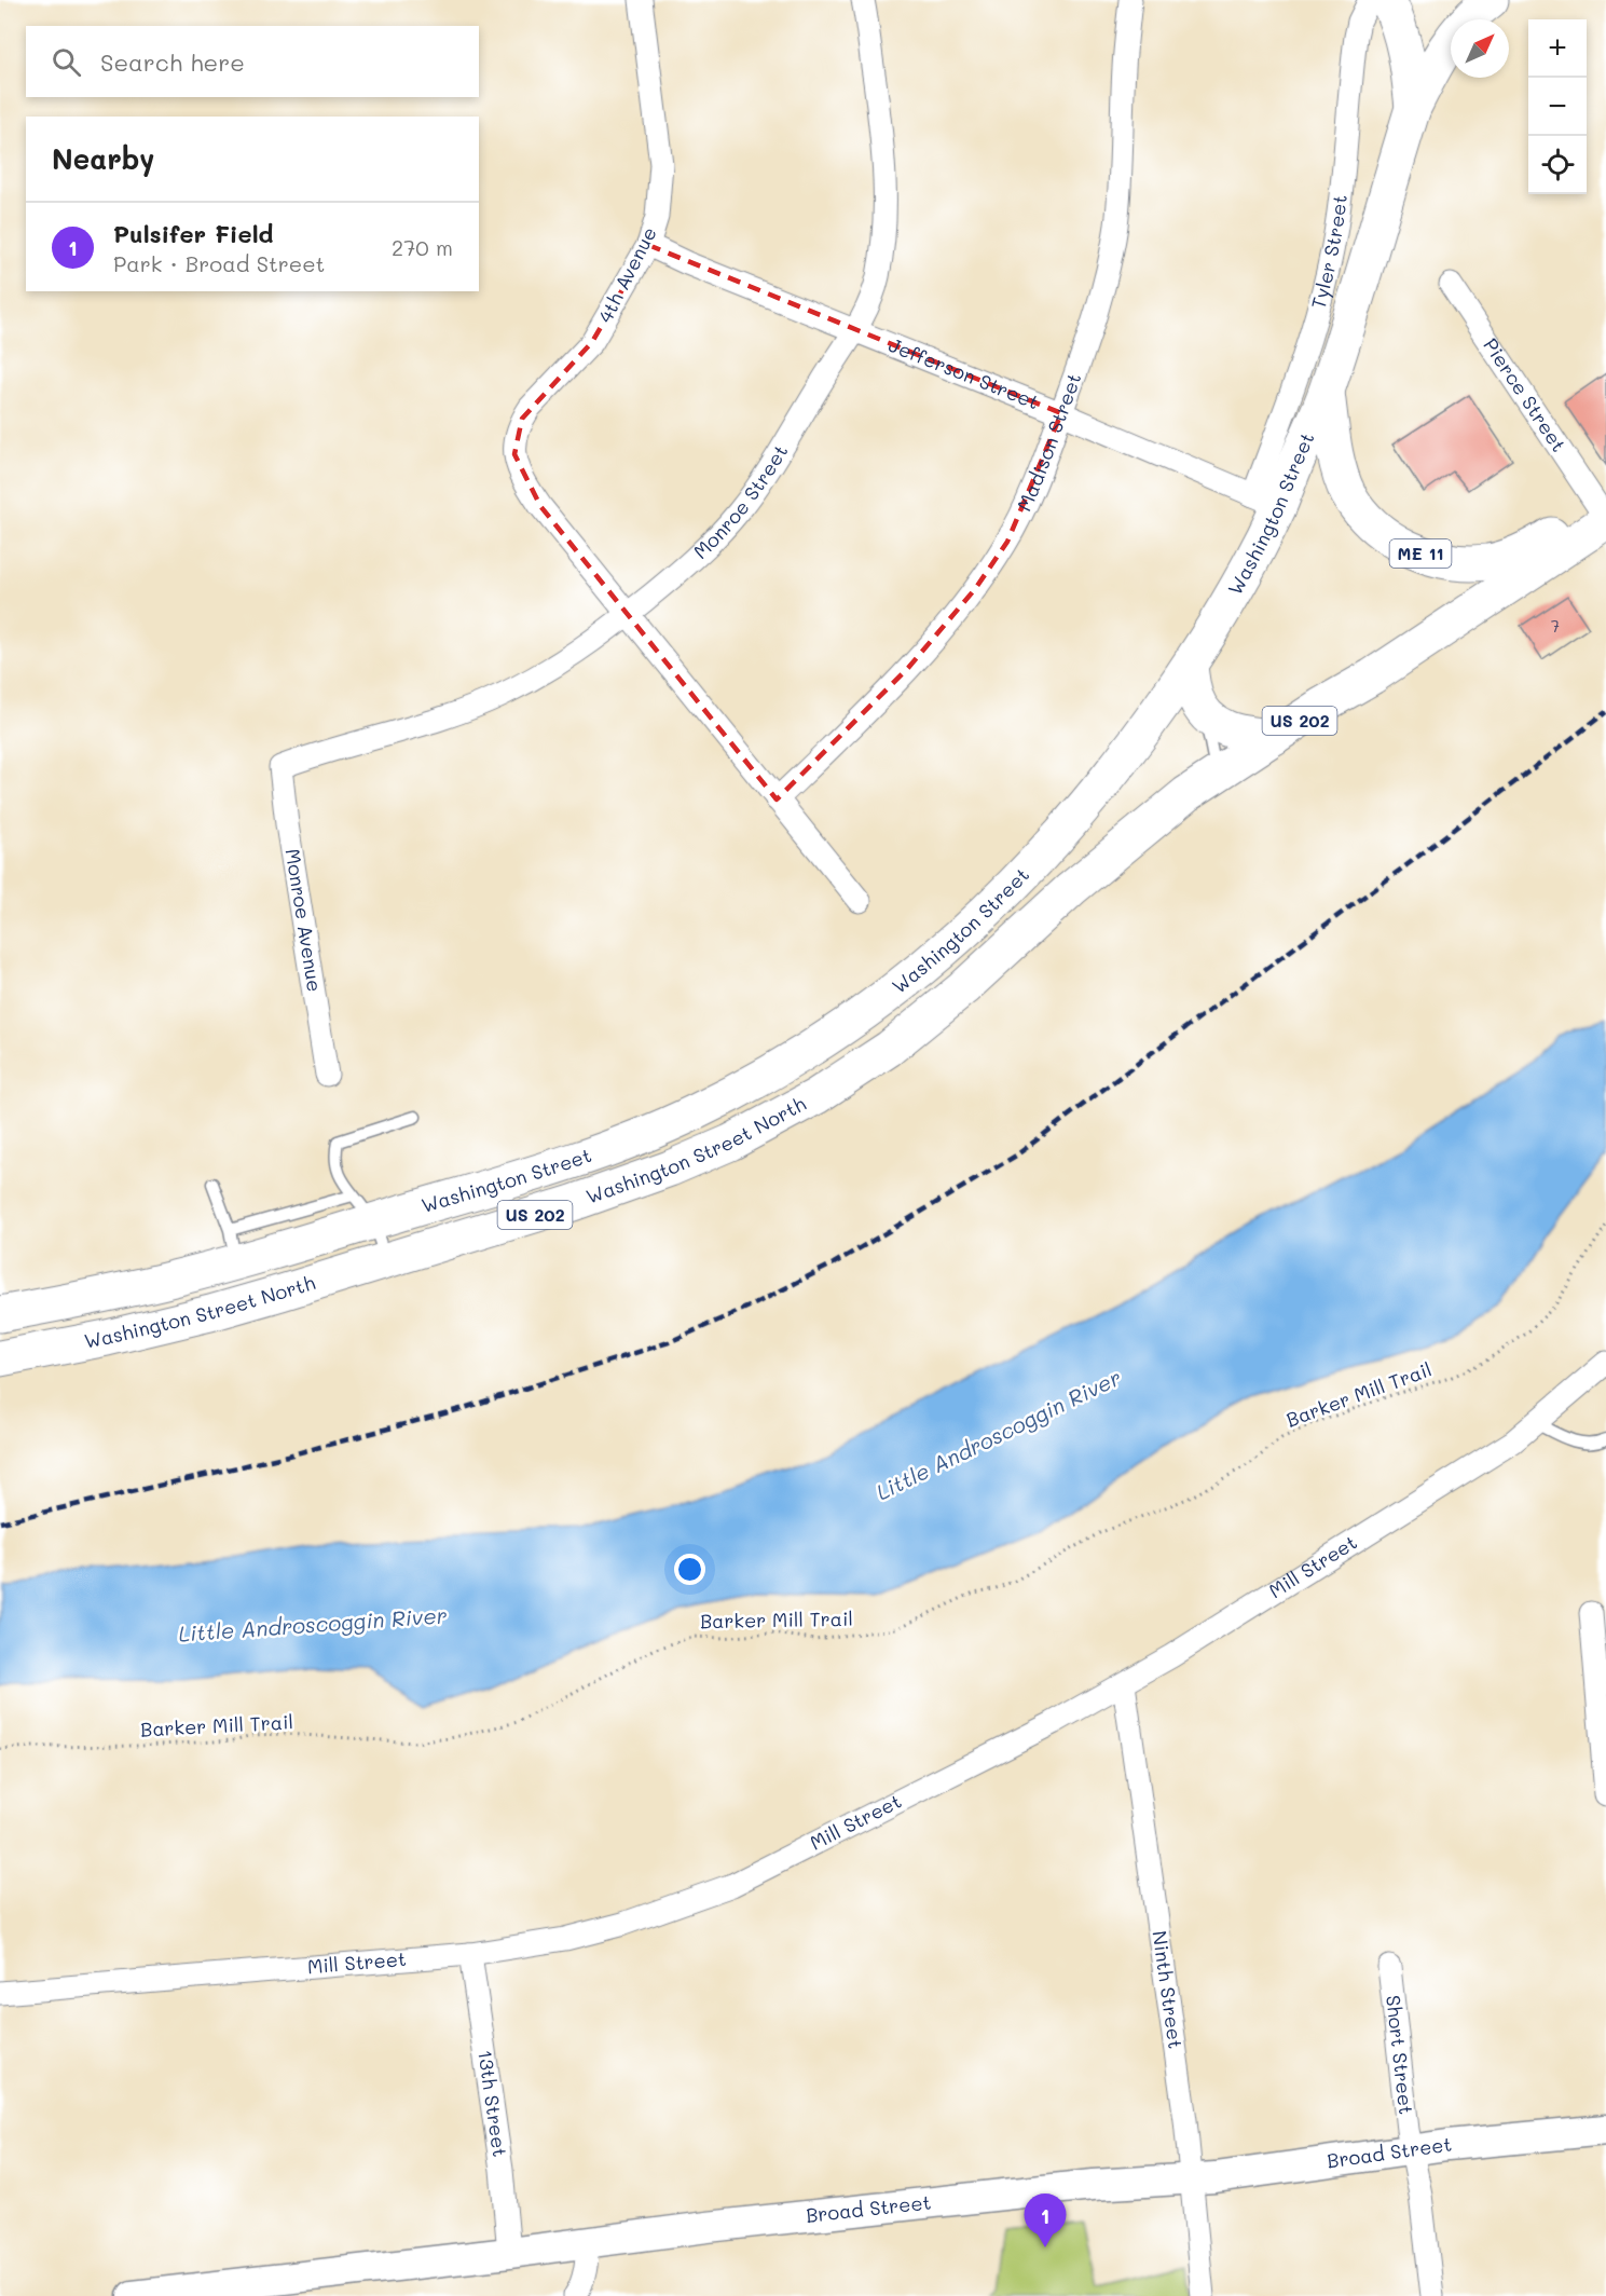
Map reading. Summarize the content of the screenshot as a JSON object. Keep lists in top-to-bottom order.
{
  "streets": {
    "main road": [
      "Washington Street",
      "ME 11",
      "US 202",
      "Washington Street North"
    ],
    "street": [
      "Tyler Street",
      "4th Avenue",
      "Jefferson Street",
      "Pierce Street",
      "Madison Street",
      "Monroe Street",
      "Monroe Avenue",
      "Mill Street",
      "Ninth Street",
      "Short Street",
      "13th Street",
      "Broad Street"
    ],
    "path": ["Barker Mill Trail"]
  },
  "crossings": [
    ["Tyler Street", "Jefferson Street"],
    ["Tyler Street", "Washington Street"],
    ["4th Avenue", "Jefferson Street"],
    ["4th Avenue", "Monroe Street"],
    ["Jefferson Street", "Madison Street"],
    ["Jefferson Street", "Monroe Street"],
    ["Jefferson Street", "Washington Street"],
    ["Pierce Street", "ME 11"],
    ["Pierce Street", "US 202"],
    ["Monroe Street", "Monroe Avenue"],
    ["Washington Street", "ME 11"],
    ["ME 11", "US 202"],
    ["US 202", "Washington Street North"],
    ["Mill Street", "Ninth Street"],
    ["Mill Street", "13th Street"],
    ["Ninth Street", "Broad Street"],
    ["Short Street", "Broad Street"],
    ["13th Street", "Broad Street"]
  ],
  "water": ["Little Androscoggin River"],
  "house_numbers": ["7"],
  "north": "top right",
  "page": {
    "map_buttons": ["+", "−"],
    "search": "Search here",
    "heading": "Nearby",
    "list": [
      {
        "mark": "1",
        "name": "Pulsifer Field",
        "note": "Park · Broad Street",
        "value": "270 m"
      }
    ],
    "pins": "1"
  }
}
